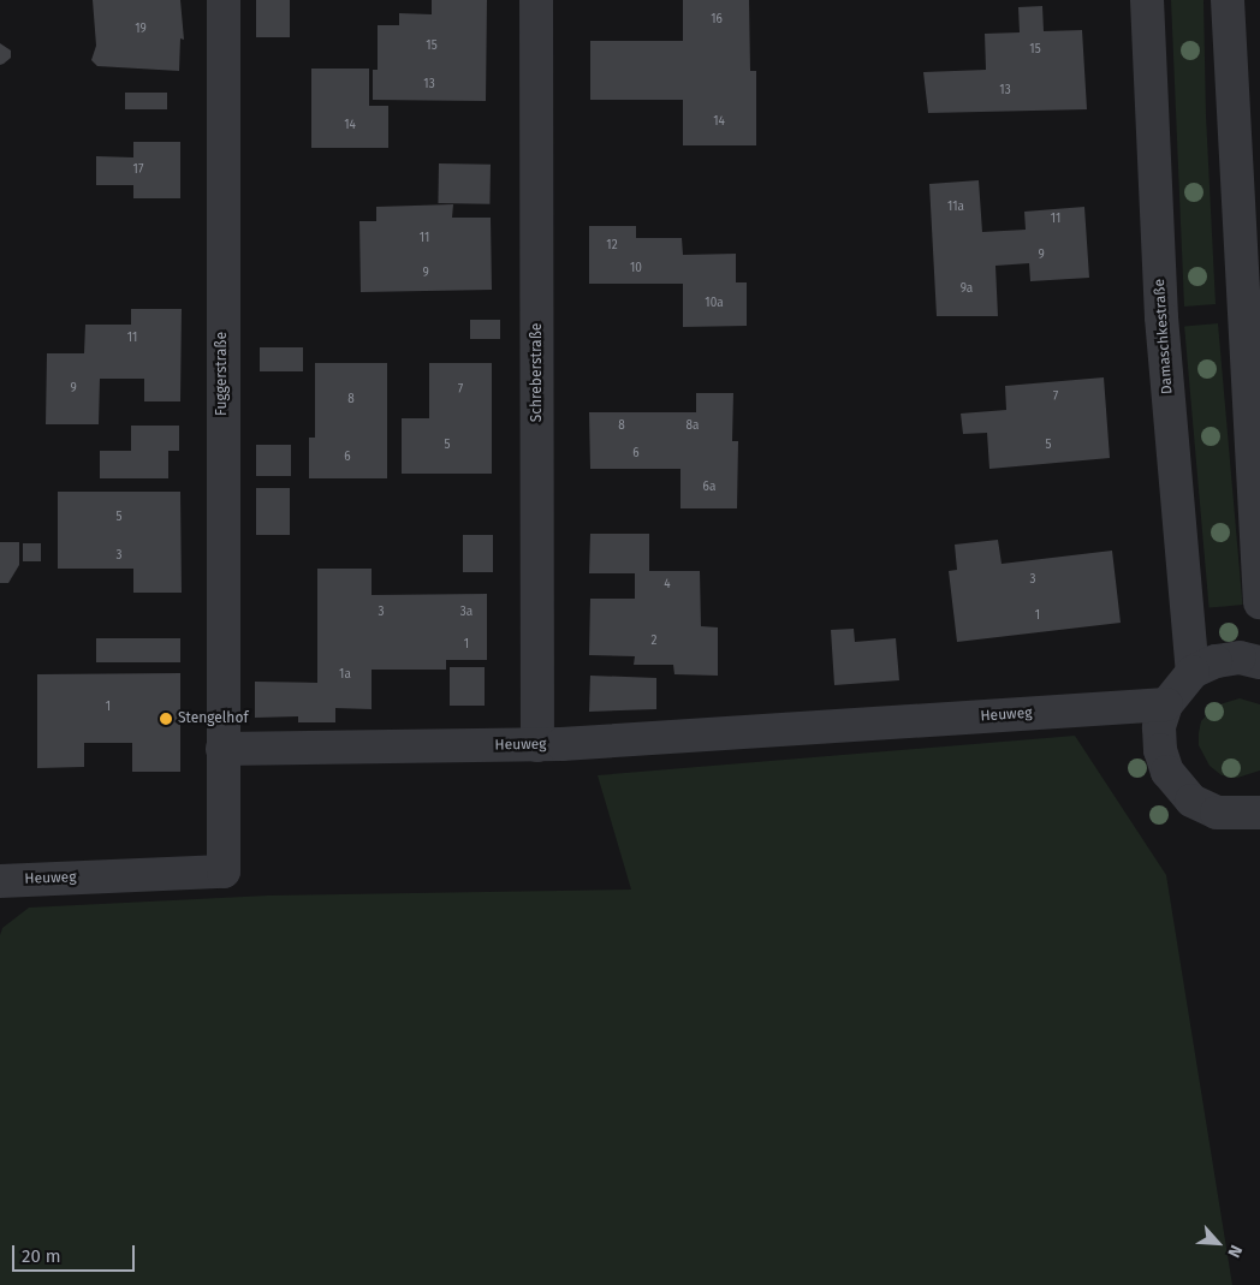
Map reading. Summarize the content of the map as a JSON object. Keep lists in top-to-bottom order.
{
  "streets": {
    "street": [
      "Damaschkestraße",
      "Schreberstraße",
      "Fuggerstraße",
      "Heuweg"
    ]
  },
  "crossings": [
    ["Schreberstraße", "Heuweg"],
    ["Fuggerstraße", "Heuweg"]
  ],
  "places": ["Stengelhof"],
  "house_numbers": [
    "16",
    "19",
    "15",
    "15",
    "13",
    "13",
    "14",
    "14",
    "17",
    "11a",
    "11",
    "11",
    "12",
    "9",
    "10",
    "9",
    "9a",
    "10a",
    "11",
    "9",
    "7",
    "7",
    "8",
    "8",
    "8a",
    "5",
    "5",
    "6",
    "6",
    "6a",
    "5",
    "3",
    "3",
    "4",
    "3",
    "3a",
    "1",
    "2",
    "1",
    "1a",
    "1"
  ],
  "scale_bar": "20 m",
  "north": "bottom right"
}
